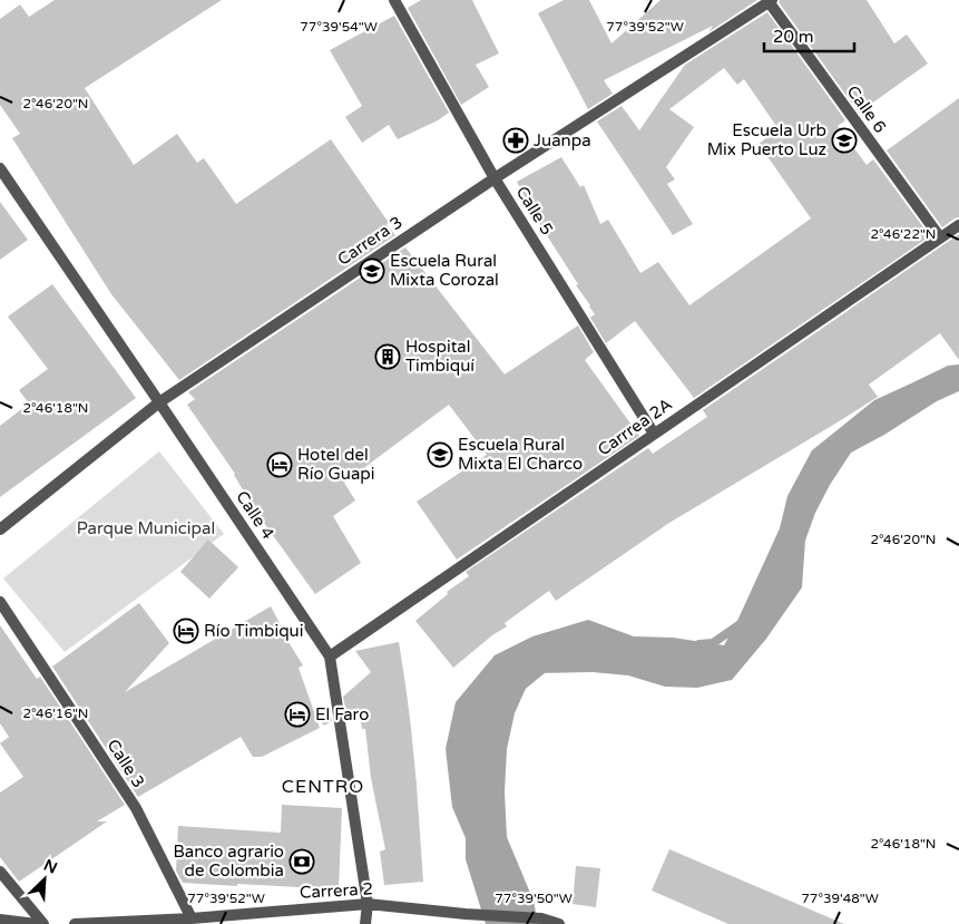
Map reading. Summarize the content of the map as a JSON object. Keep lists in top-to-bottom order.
{
  "streets": {
    "street": [
      "Calle 6",
      "Calle 5",
      "Carrera 3",
      "Carrrea 2A",
      "Calle 4",
      "Calle 3",
      "Carrera 2"
    ]
  },
  "crossings": [
    ["Calle 6", "Carrera 3"],
    ["Calle 6", "Carrrea 2A"],
    ["Calle 5", "Carrera 3"],
    ["Calle 5", "Carrrea 2A"],
    ["Carrera 3", "Calle 4"],
    ["Carrrea 2A", "Calle 4"],
    ["Calle 4", "Carrera 2"],
    ["Calle 3", "Carrera 2"]
  ],
  "districts": ["CENTRO"],
  "parks": ["Parque Municipal"],
  "places": {
    "pharmacy": ["Juanpa"],
    "school or university": ["Escuela Urb Mix Puerto Luz", "Escuela Rural Mixta Corozal", "Escuela Rural Mixta El Charco"],
    "building": ["Hospital Timbiquí"],
    "hotel": ["Hotel del Río Guapi", "Río Timbiqui", "El Faro"],
    "bank": ["Banco agrario de Colombia"]
  },
  "scale_bar": "20 m",
  "north": "top right",
  "coordinates": [
    "77°39'54\"W",
    "77°39'52\"W",
    "2°46'20\"N",
    "2°46'22\"N",
    "2°46'18\"N",
    "2°46'16\"N",
    "77°39'50\"W",
    "77°39'48\"W"
  ]
}
